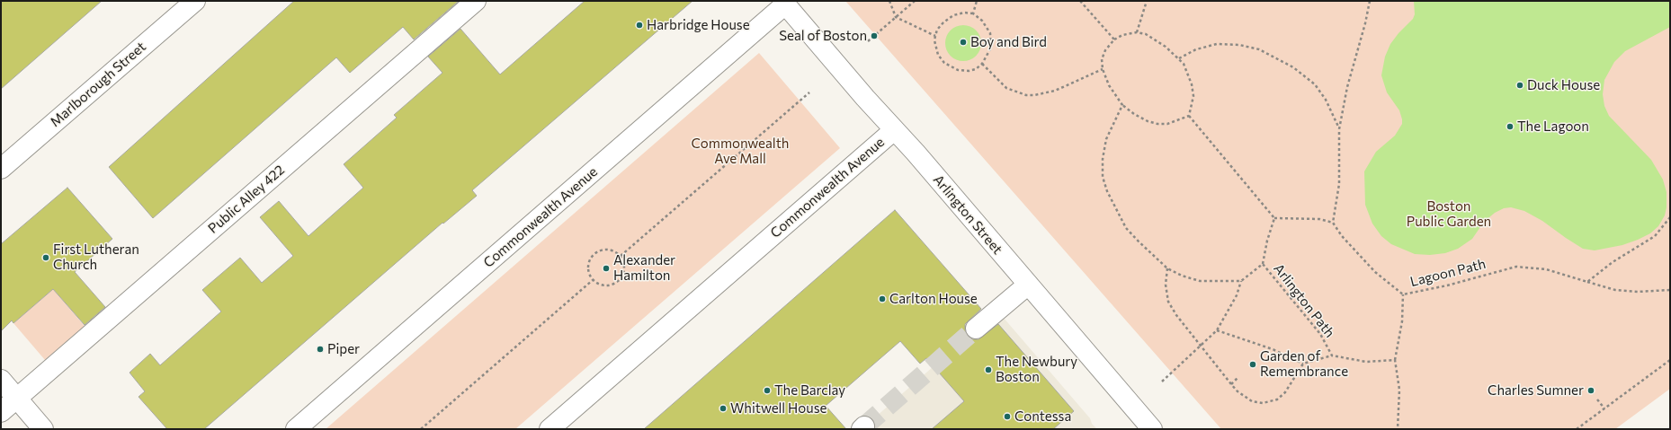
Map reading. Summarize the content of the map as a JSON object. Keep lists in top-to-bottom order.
{
  "streets": {
    "main road": [
      "Marlborough Street",
      "Commonwealth Avenue",
      "Public Alley 422",
      "Arlington Street"
    ],
    "path": ["Lagoon Path", "Arlington Path"]
  },
  "crossings": [
    ["Commonwealth Avenue", "Arlington Street"]
  ],
  "parks": ["Commonwealth Ave Mall", "Boston Public Garden"],
  "places": [
    "Harbridge House",
    "Seal of Boston",
    "Boy and Bird",
    "Duck House",
    "The Lagoon",
    "First Lutheran Church",
    "Alexander Hamilton",
    "Carlton House",
    "Piper",
    "Garden of Remembrance",
    "The Newbury Boston",
    "The Barclay",
    "Charles Sumner",
    "Whitwell House",
    "Contessa"
  ]
}
